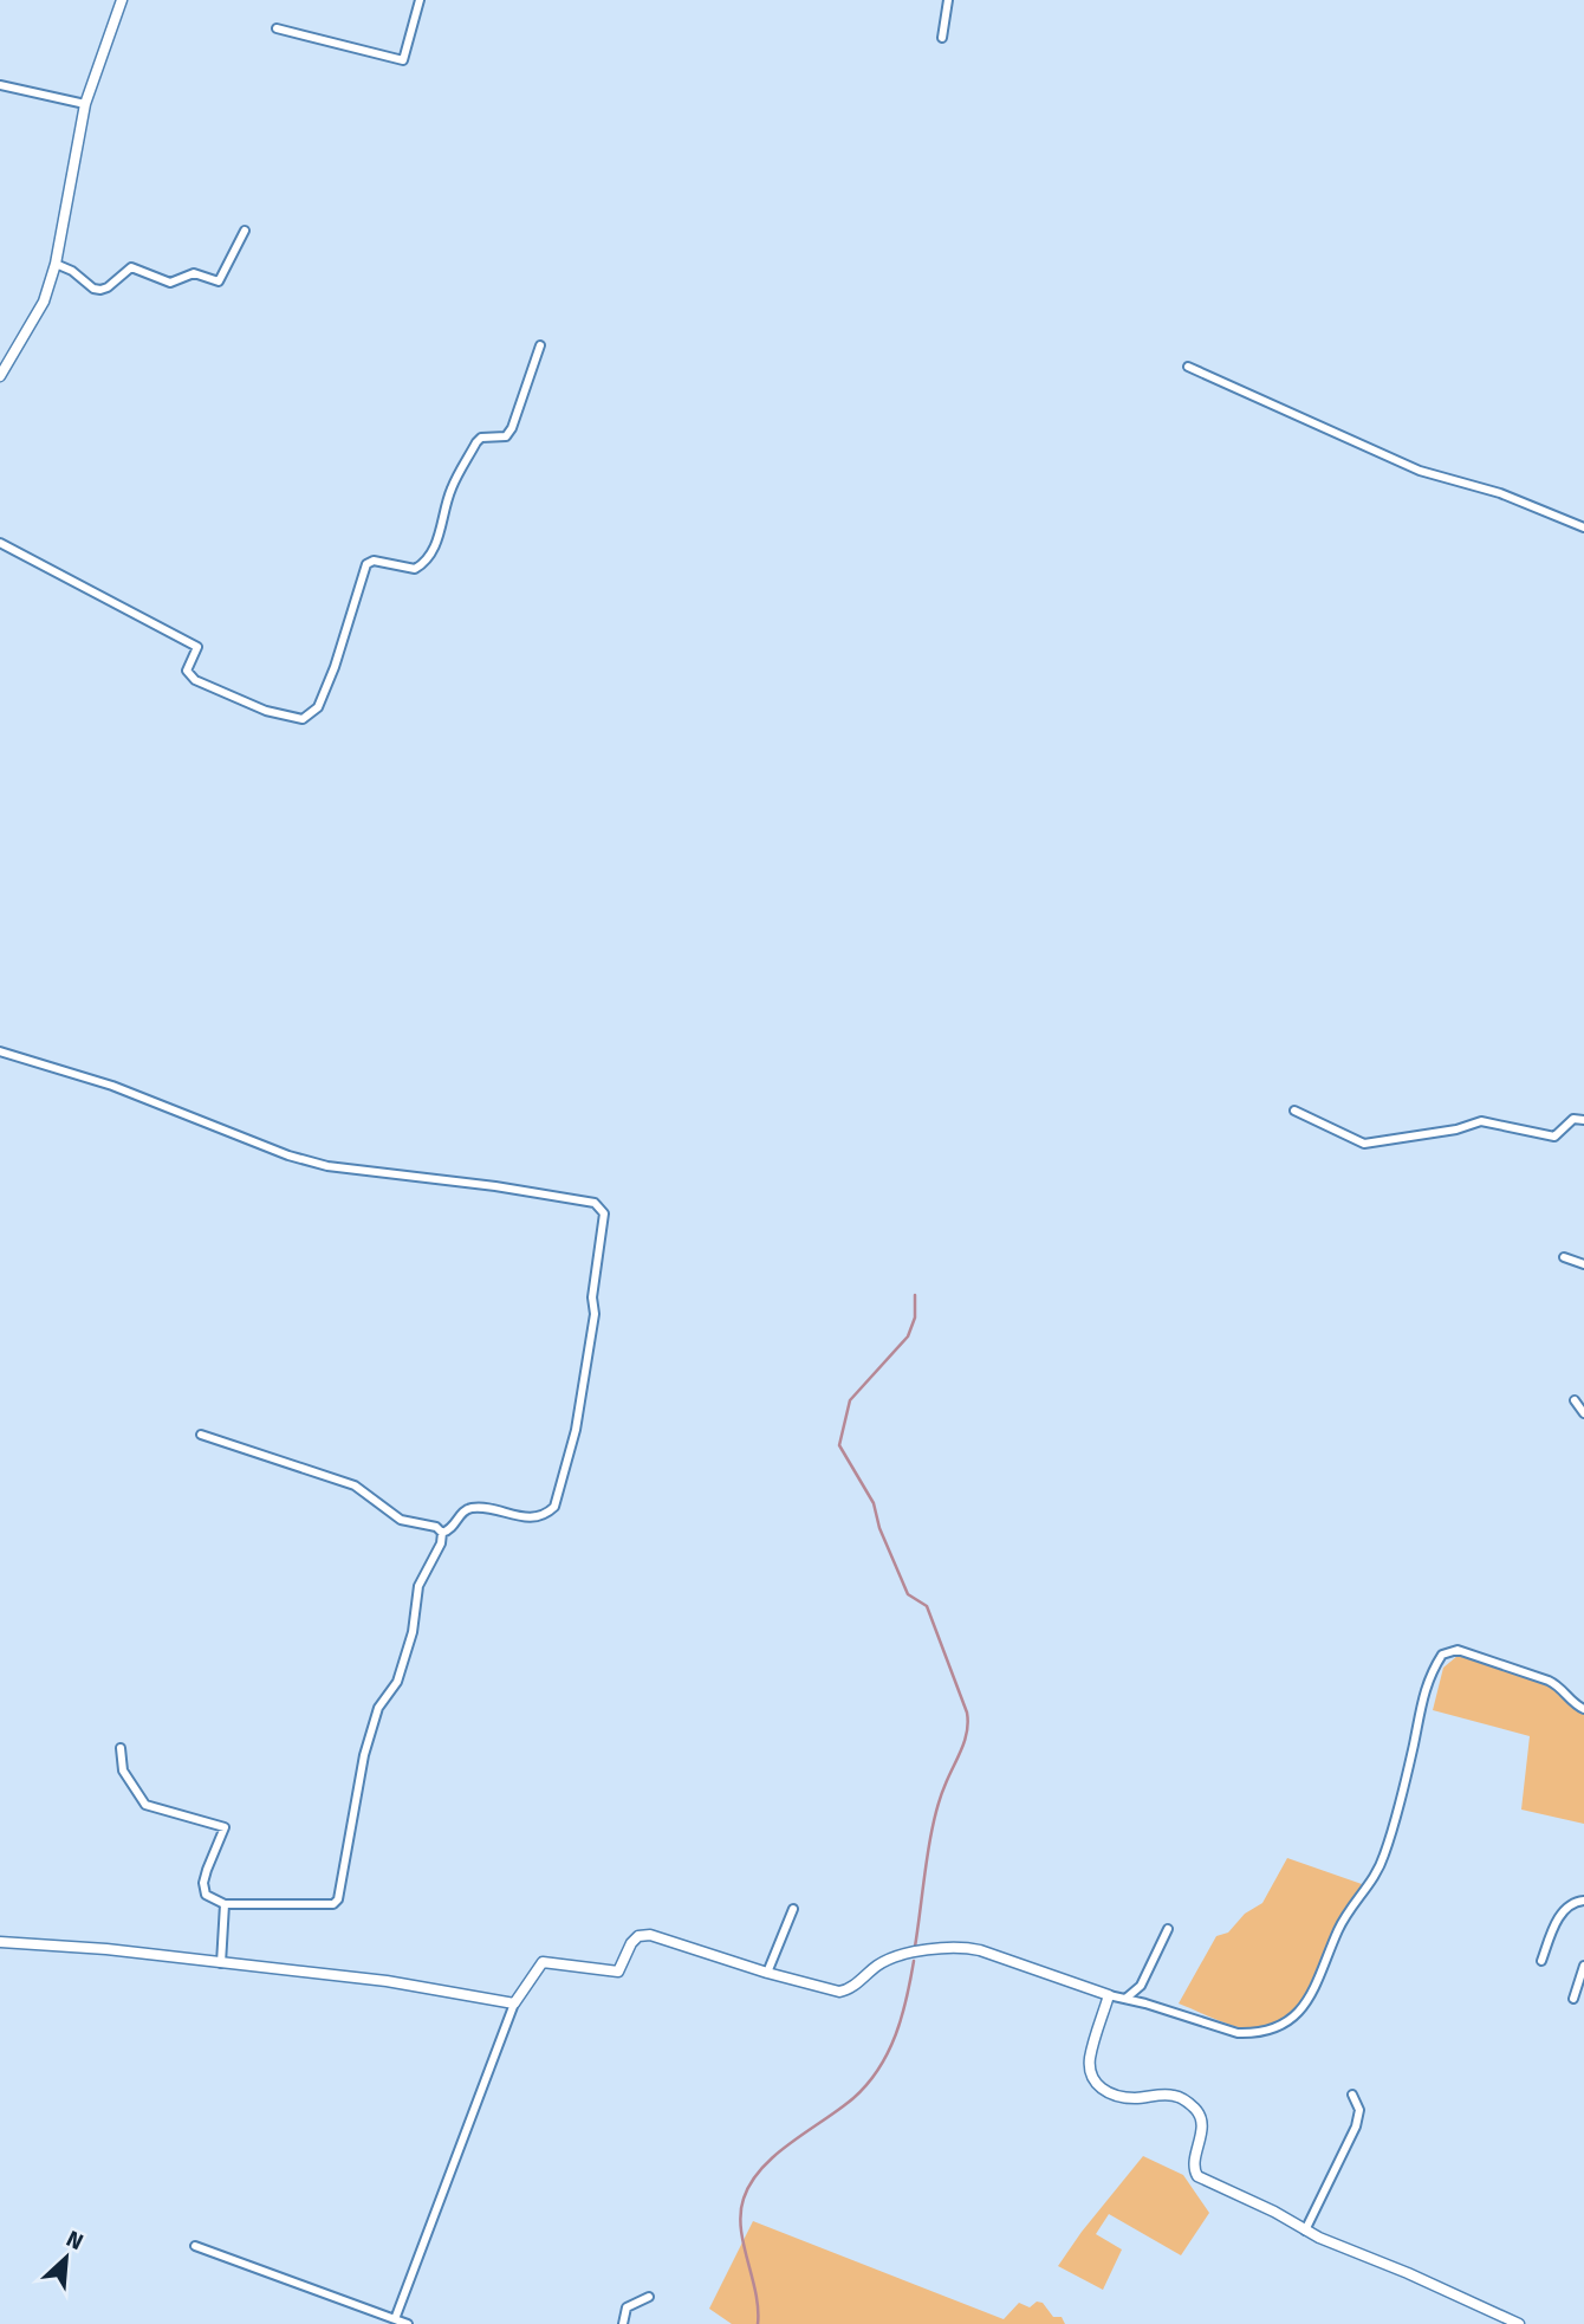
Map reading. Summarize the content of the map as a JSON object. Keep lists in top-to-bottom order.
{
  "north": "top right"
}
